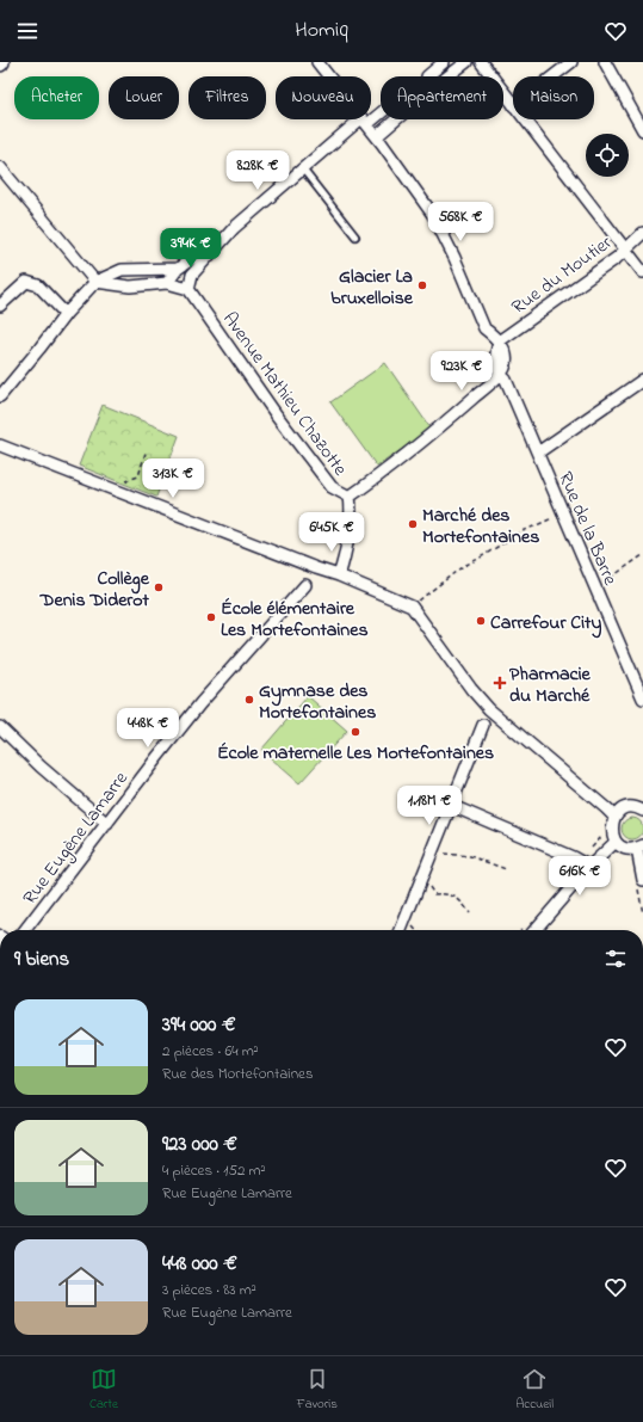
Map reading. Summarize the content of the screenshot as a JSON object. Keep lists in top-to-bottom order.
{
  "streets": {
    "street": [
      "Rue du Moutier",
      "Avenue Mathieu Chazotte",
      "Rue de la Barre",
      "Rue Eugène Lamarre"
    ]
  },
  "places": {
    "other": [
      "Glacier La bruxelloise",
      "Marché des Mortefontaines",
      "Collège Denis Diderot",
      "École élémentaire Les Mortefontaines",
      "Carrefour City",
      "Gymnase des Mortefontaines",
      "École maternelle Les Mortefontaines"
    ],
    "health": ["Pharmacie du Marché"]
  },
  "page": {
    "header": "Homiq",
    "chip": [
      "Acheter",
      "Louer",
      "Filtres",
      "Nouveau",
      "Appartement",
      "Maison"
    ],
    "price": [
      "828K €",
      "568K €",
      "394K €",
      "923K €",
      "313K €",
      "645K €",
      "448K €",
      "1.18M €",
      "616K €"
    ],
    "heading": "9 biens",
    "list": [
      {
        "name": "394 000 €",
        "note": "2 pièces · 64 m² · Rue des Mortefontaines"
      },
      {
        "name": "923 000 €",
        "note": "4 pièces · 152 m² · Rue Eugène Lamarre"
      },
      {
        "name": "448 000 €",
        "note": "3 pièces · 83 m² · Rue Eugène Lamarre"
      }
    ],
    "tabs": ["Carte", "Favoris", "Accueil"]
  }
}
